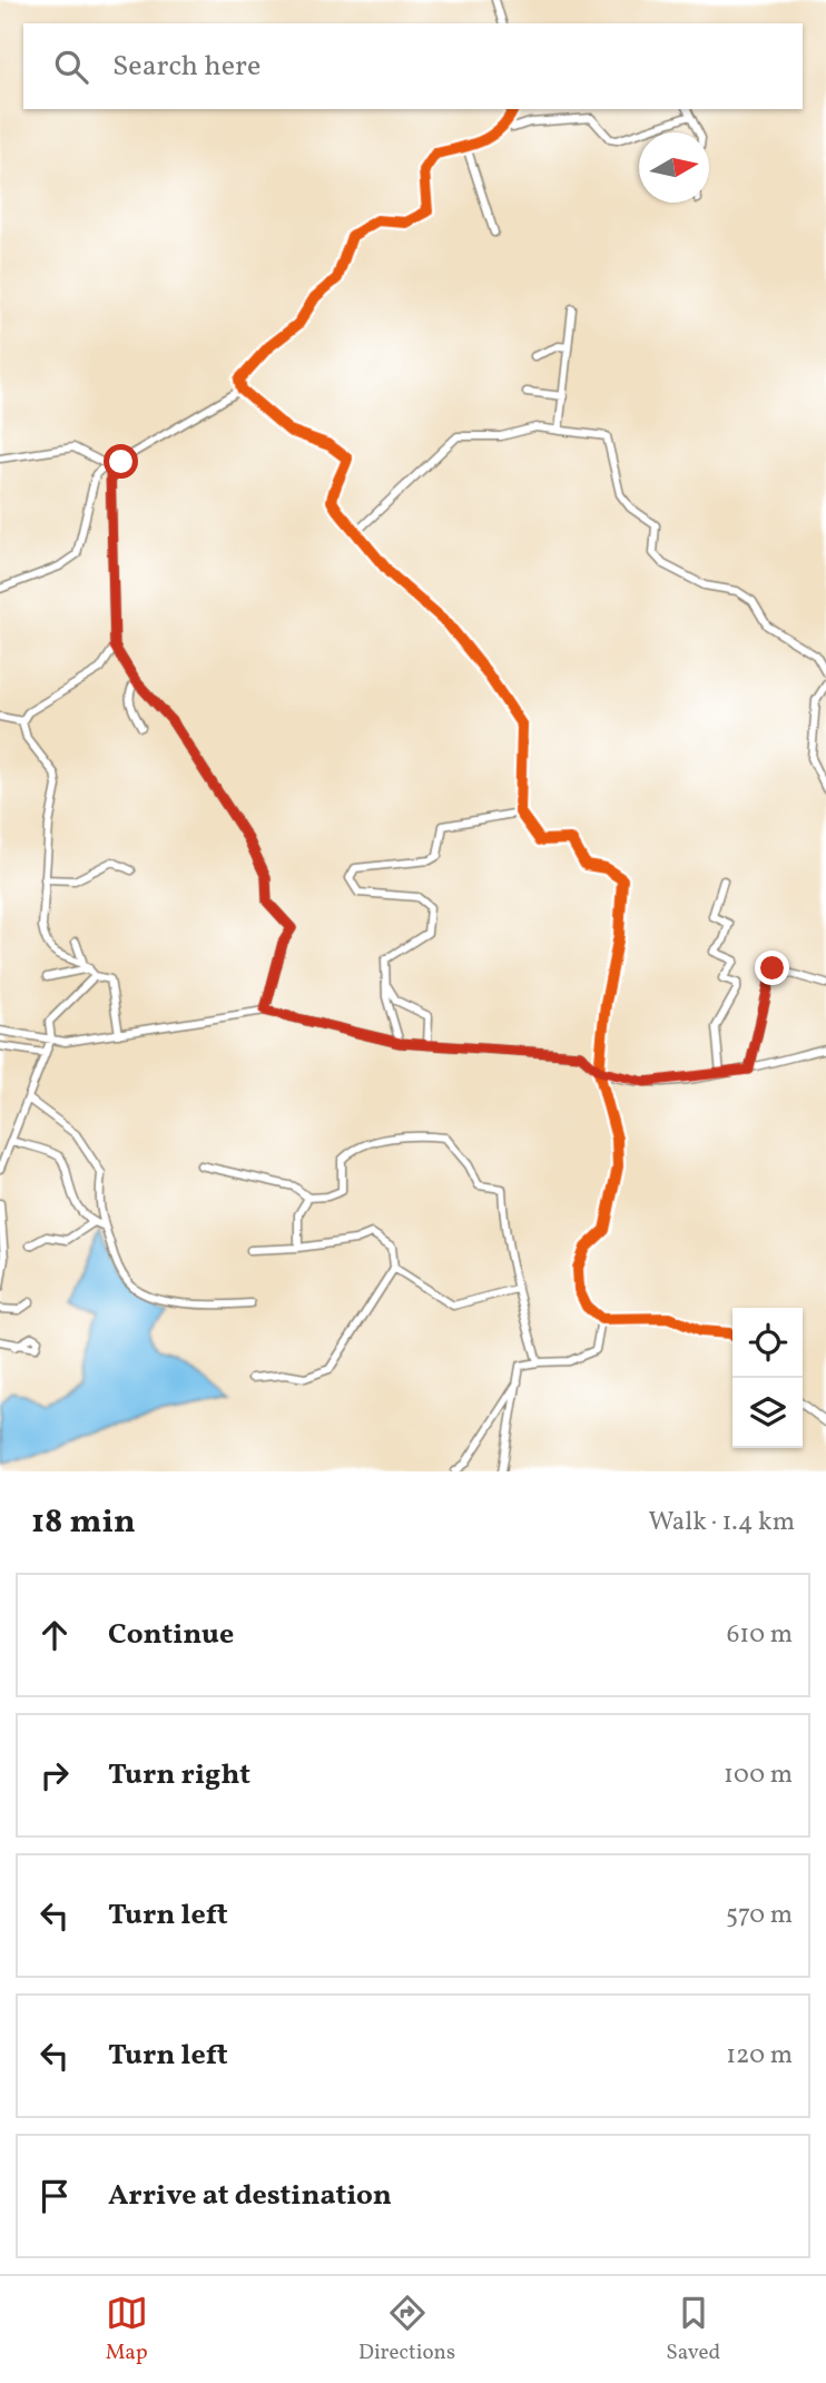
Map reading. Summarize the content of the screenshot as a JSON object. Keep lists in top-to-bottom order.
{
  "north": "right",
  "page": {
    "search": "Search here",
    "heading": ["18 min", "Walk · 1.4 km"],
    "list": [
      ["Continue", "610 m"],
      ["Turn right", "100 m"],
      ["Turn left", "570 m"],
      ["Turn left", "120 m"],
      "Arrive at destination"
    ],
    "nav": ["Map", "Directions", "Saved"]
  }
}
